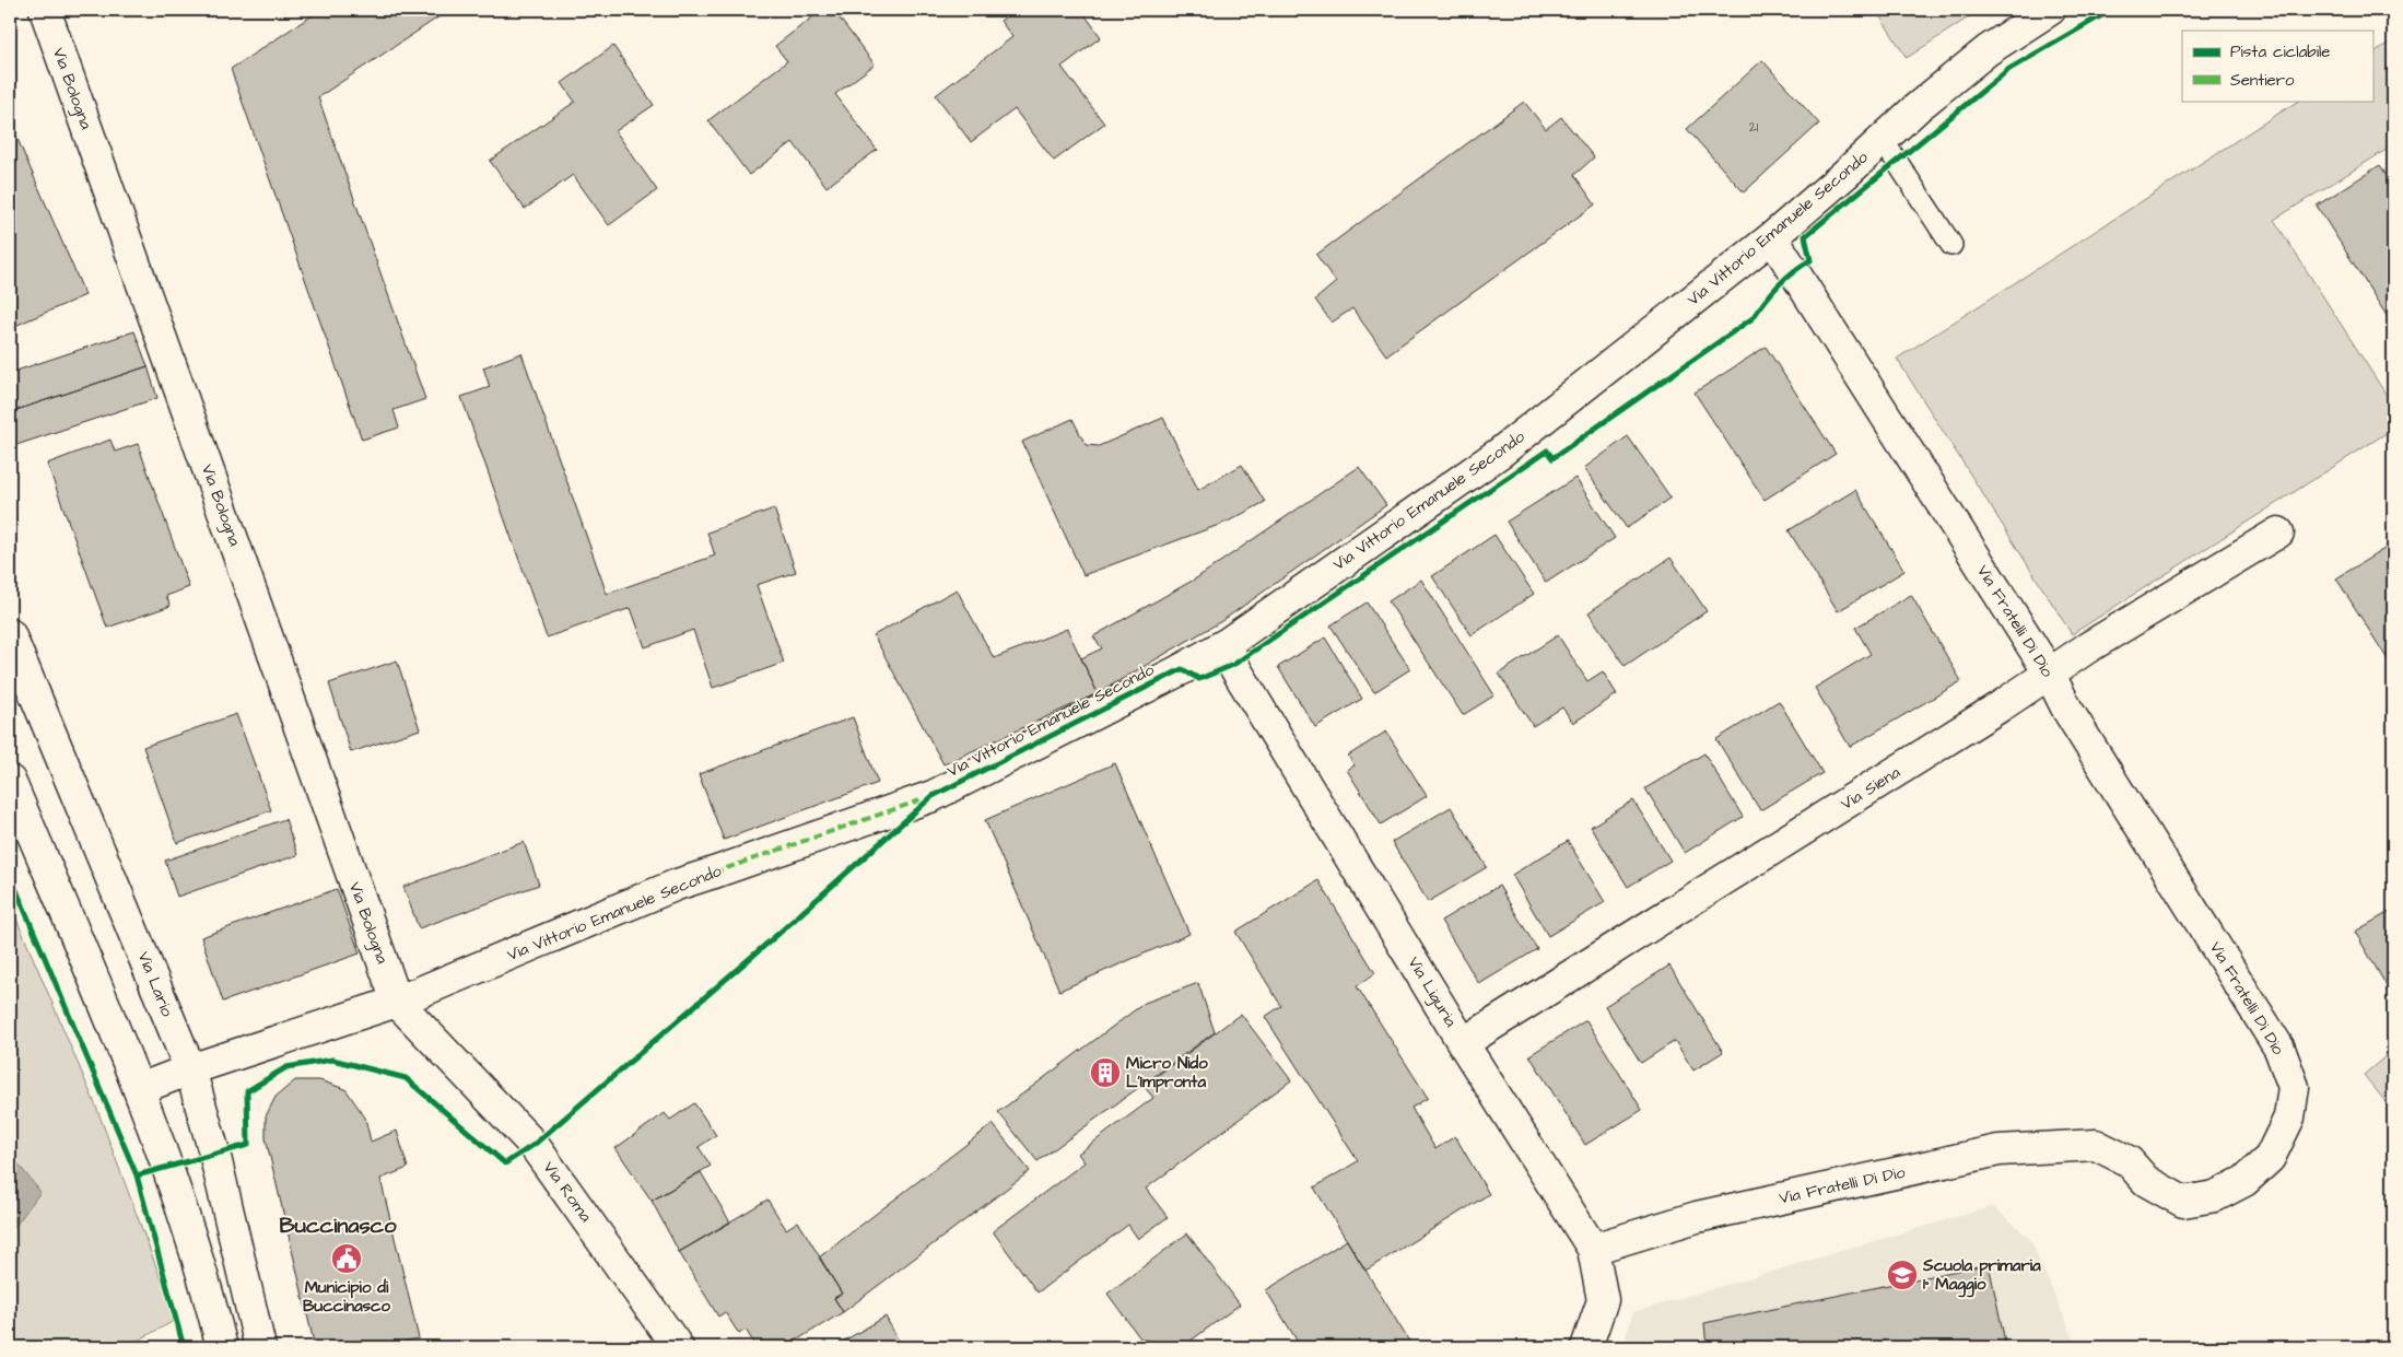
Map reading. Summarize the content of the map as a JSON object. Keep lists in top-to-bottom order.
{
  "streets": {
    "street": [
      "Via Bologna",
      "Via Vittorio Emanuele Secondo",
      "Via Fratelli Di Dio",
      "Via Siena",
      "Via Lario",
      "Via Liguria",
      "Via Roma"
    ]
  },
  "crossings": [
    ["Via Bologna", "Via Vittorio Emanuele Secondo"],
    ["Via Bologna", "Via Roma"],
    ["Via Vittorio Emanuele Secondo", "Via Fratelli Di Dio"],
    ["Via Vittorio Emanuele Secondo", "Via Lario"],
    ["Via Vittorio Emanuele Secondo", "Via Liguria"],
    ["Via Vittorio Emanuele Secondo", "Via Roma"],
    ["Via Fratelli Di Dio", "Via Siena"],
    ["Via Fratelli Di Dio", "Via Liguria"],
    ["Via Siena", "Via Liguria"]
  ],
  "districts": ["Buccinasco"],
  "places": {
    "building": ["Micro Nido L'Impronta"],
    "public building": ["Municipio di Buccinasco"],
    "school or university": ["Scuola primaria 1° Maggio"]
  },
  "house_numbers": ["21"],
  "legend": ["Pista ciclabile", "Sentiero"]
}
